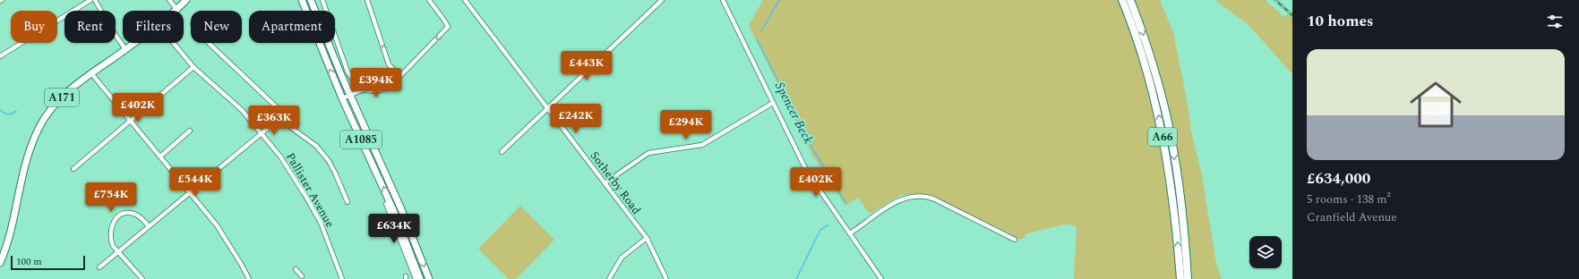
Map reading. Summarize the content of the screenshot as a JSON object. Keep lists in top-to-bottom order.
{
  "streets": {
    "highway": ["A66"],
    "main road": ["A171", "A1085"],
    "street": ["Sotherby Road", "Pallister Avenue"]
  },
  "water": ["Spencer Beck"],
  "scale_bar": "100 m",
  "page": {
    "heading": "10 homes",
    "chip": [
      "Buy",
      "Rent",
      "Filters",
      "New",
      "Apartment"
    ],
    "list": [
      {
        "name": "£634,000",
        "note": "5 rooms · 138 m² · Cranfield Avenue"
      }
    ],
    "price": [
      "£443K",
      "£394K",
      "£402K",
      "£242K",
      "£363K",
      "£294K",
      "£544K",
      "£402K",
      "£754K",
      "£634K"
    ],
    "scale": "100 m"
  }
}
